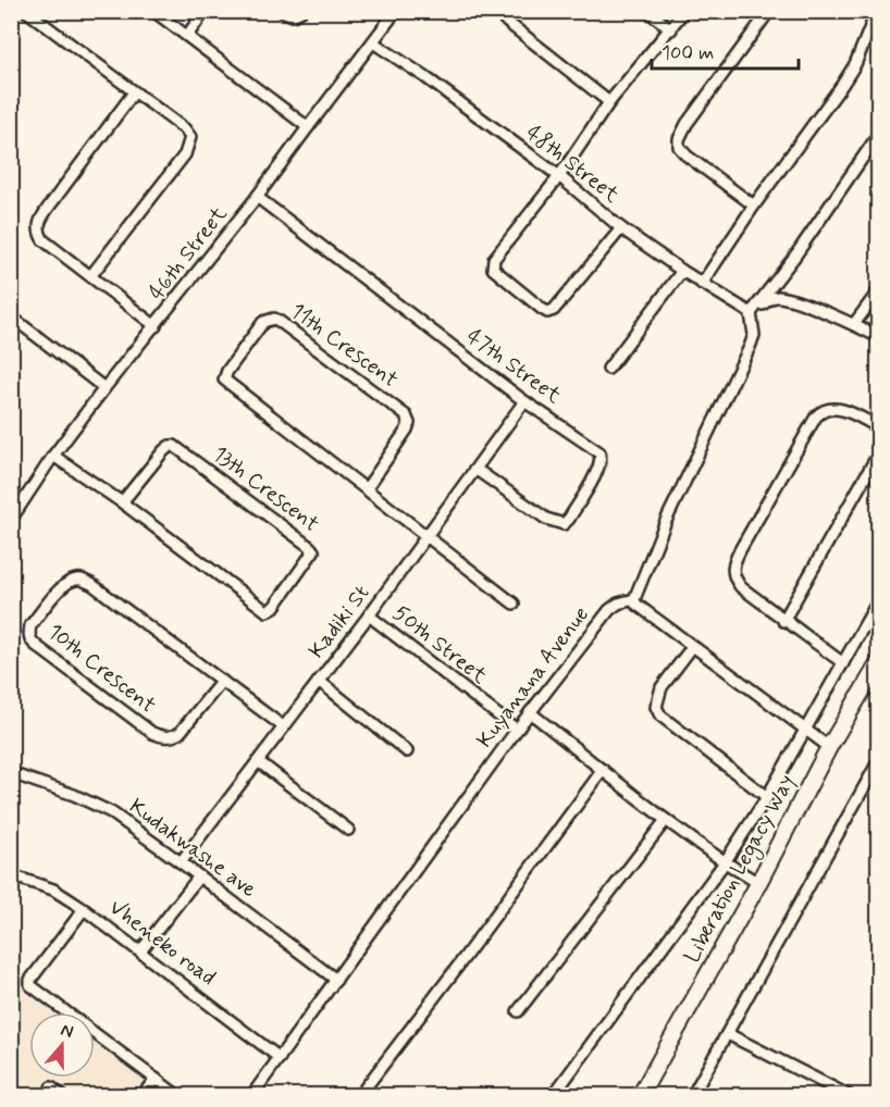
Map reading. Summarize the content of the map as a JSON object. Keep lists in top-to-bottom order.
{
  "streets": {
    "main road": ["Liberation Legacy Way"],
    "street": [
      "48th Street",
      "46th Street",
      "11th Crescent",
      "47th Street",
      "13th Crescent",
      "Kadiki St",
      "50th Street",
      "10th Crescent",
      "Kuyanana Avenue",
      "Kudakwashe ave",
      "Vheneko road"
    ]
  },
  "crossings": [
    ["48th Street", "46th Street"],
    ["46th Street", "47th Street"],
    ["46th Street", "13th Crescent"],
    ["11th Crescent", "Kadiki St"],
    ["47th Street", "Kadiki St"],
    ["Kadiki St", "50th Street"],
    ["Kadiki St", "10th Crescent"],
    ["Kadiki St", "Kudakwashe ave"],
    ["50th Street", "Kuyanana Avenue"],
    ["Kuyanana Avenue", "Kudakwashe ave"],
    ["Kuyanana Avenue", "Vheneko road"]
  ],
  "scale_bar": "100 m",
  "north": "top"
}
